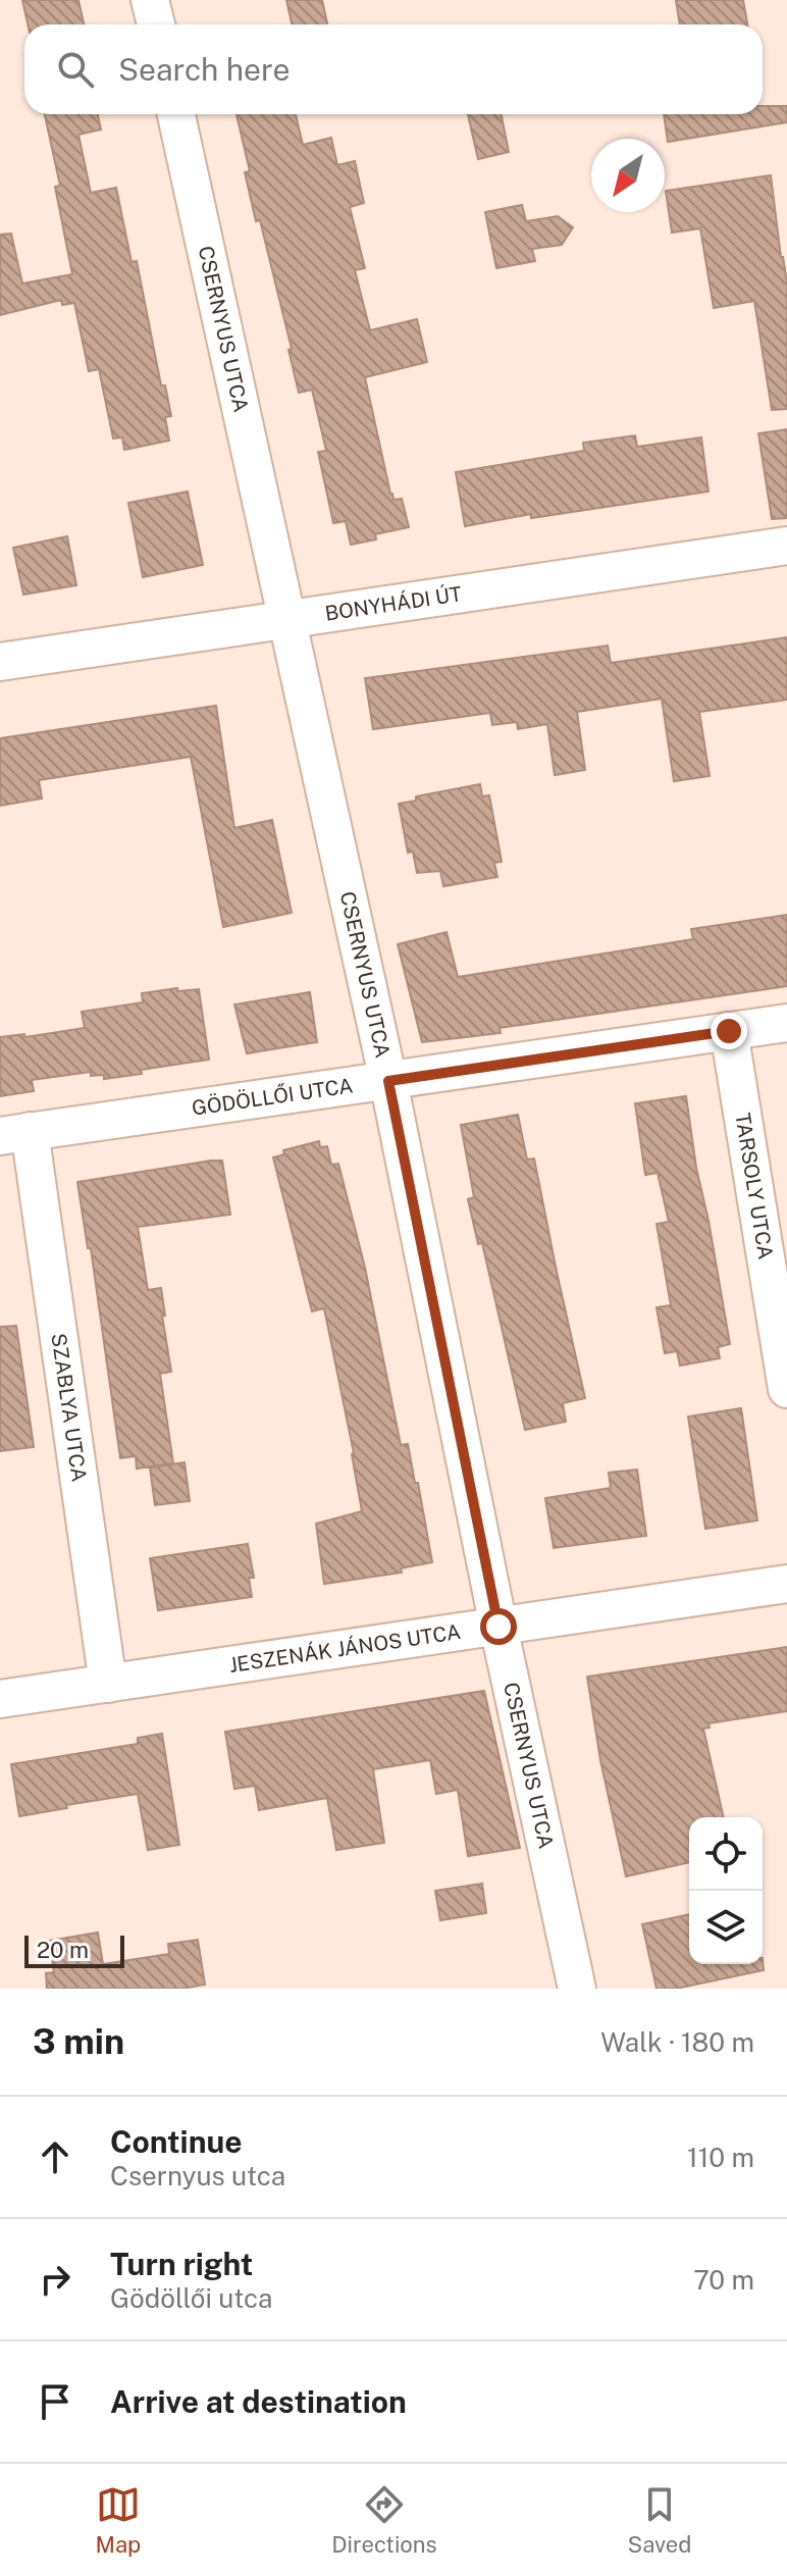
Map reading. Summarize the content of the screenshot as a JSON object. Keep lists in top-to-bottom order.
{
  "streets": {
    "street": [
      "CSERNYUS UTCA",
      "BONYHÁDI ÚT",
      "GÖDÖLLŐI UTCA",
      "TARSOLY UTCA",
      "SZABLYA UTCA",
      "JESZENÁK JÁNOS UTCA"
    ]
  },
  "crossings": [
    ["CSERNYUS UTCA", "BONYHÁDI ÚT"],
    ["CSERNYUS UTCA", "GÖDÖLLŐI UTCA"],
    ["CSERNYUS UTCA", "JESZENÁK JÁNOS UTCA"],
    ["GÖDÖLLŐI UTCA", "TARSOLY UTCA"],
    ["GÖDÖLLŐI UTCA", "SZABLYA UTCA"],
    ["SZABLYA UTCA", "JESZENÁK JÁNOS UTCA"]
  ],
  "scale_bar": "20 m",
  "north": "bottom left",
  "page": {
    "search": "Search here",
    "scale": "20 m",
    "heading": ["3 min", "Walk · 180 m"],
    "list": [
      ["Continue", "Csernyus utca", "110 m"],
      ["Turn right", "Gödöllői utca", "70 m"],
      "Arrive at destination"
    ],
    "nav": ["Map", "Directions", "Saved"]
  }
}
